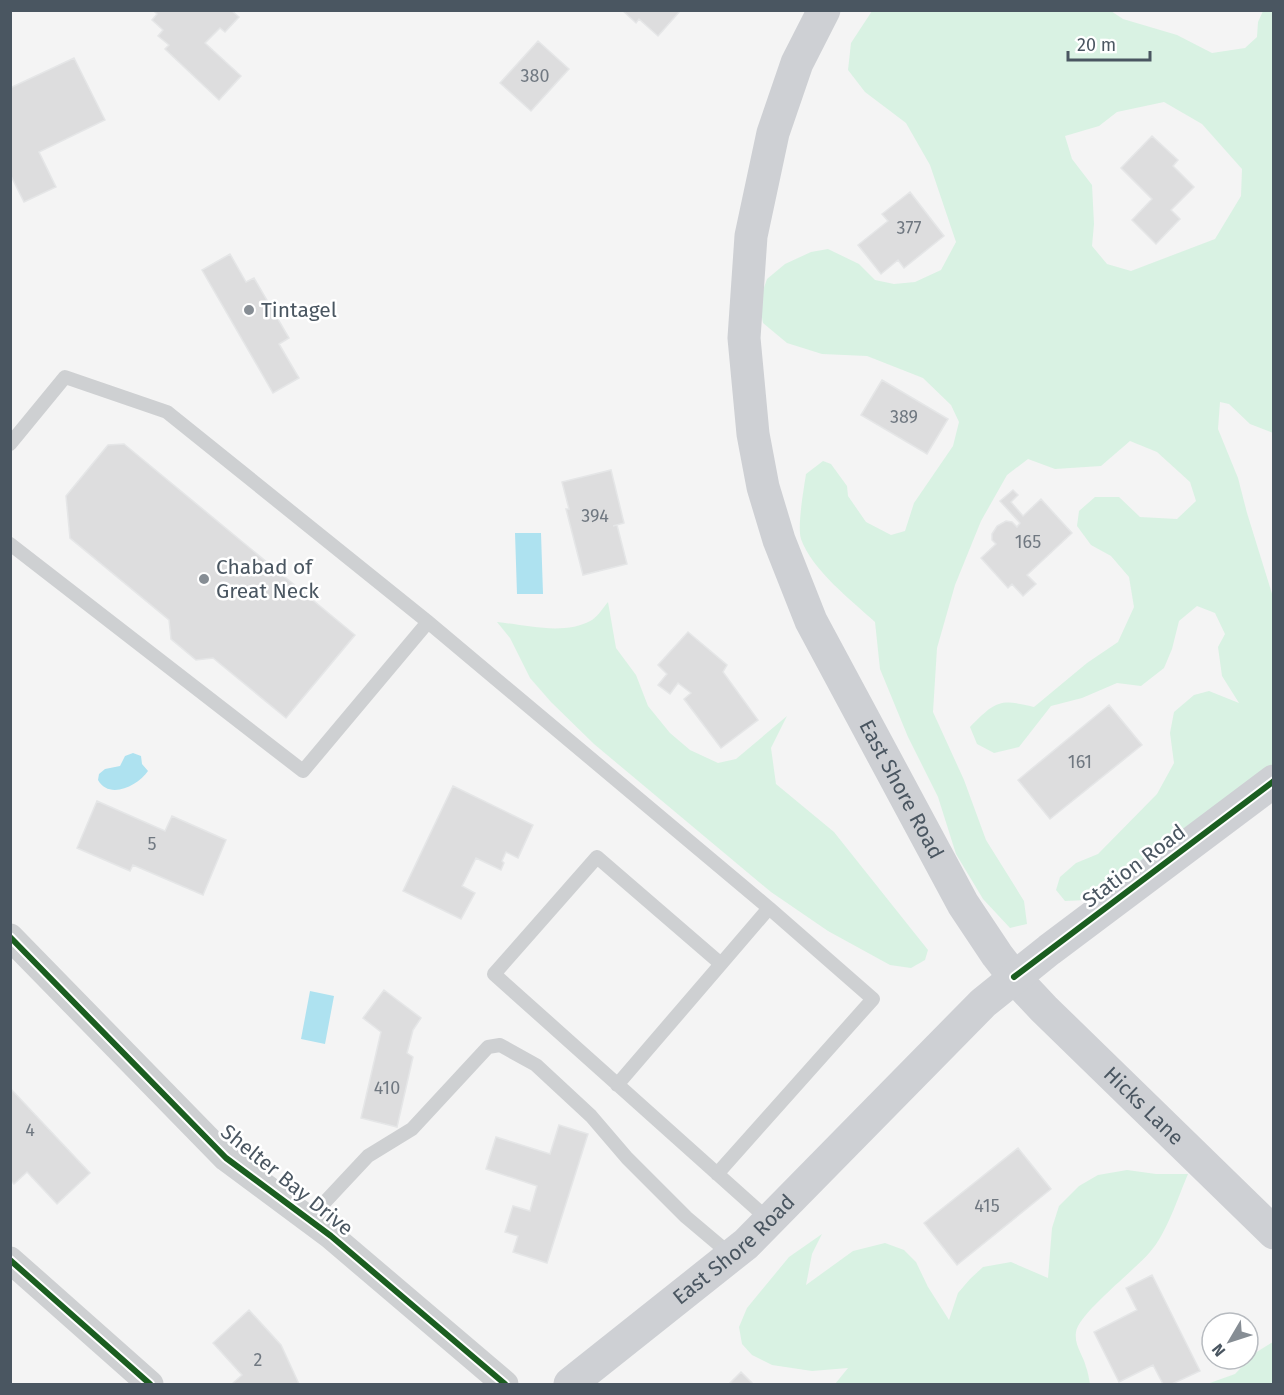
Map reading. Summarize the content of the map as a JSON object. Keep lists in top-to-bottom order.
{
  "streets": {
    "main road": ["East Shore Road", "Station Road", "Hicks Lane"],
    "street": ["Shelter Bay Drive"]
  },
  "crossings": [
    ["East Shore Road", "Station Road"],
    ["East Shore Road", "Hicks Lane"],
    ["Station Road", "Hicks Lane"]
  ],
  "places": ["Tintagel", "Chabad of Great Neck"],
  "house_numbers": [
    "380",
    "377",
    "389",
    "394",
    "165",
    "161",
    "5",
    "410",
    "4",
    "415",
    "2"
  ],
  "scale_bar": "20 m",
  "north": "bottom left"
}
